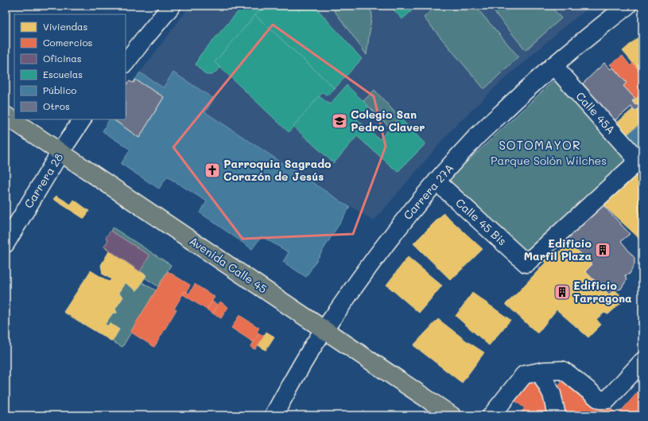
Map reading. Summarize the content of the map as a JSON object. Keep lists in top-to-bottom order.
{
  "streets": {
    "main road": ["Avenida Calle 45"],
    "street": [
      "Calle 45A",
      "Carrera 28",
      "Carrera 27A",
      "Calle 45 Bis"
    ]
  },
  "crossings": [
    ["Calle 45A", "Carrera 27A"],
    ["Calle 45A", "Calle 45 Bis"],
    ["Carrera 28", "Avenida Calle 45"],
    ["Carrera 27A", "Calle 45 Bis"],
    ["Carrera 27A", "Avenida Calle 45"]
  ],
  "districts": ["SOTOMAYOR"],
  "parks": ["Parque Solón Wilches"],
  "places": {
    "school or university": ["Colegio San Pedro Claver"],
    "church": ["Parroquia Sagrado Corazón de Jesús"],
    "building": ["Edificio Marfil Plaza", "Edificio Tarragona"]
  },
  "legend": [
    "Viviendas",
    "Comercios",
    "Oficinas",
    "Escuelas",
    "Público",
    "Otros"
  ]
}
